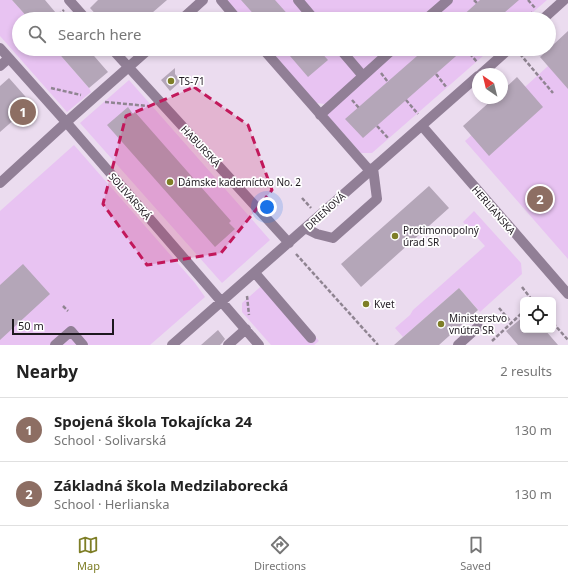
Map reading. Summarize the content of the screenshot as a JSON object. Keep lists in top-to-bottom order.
{
  "streets": {
    "street": [
      "HABURSKÁ",
      "SOLIVARSKÁ",
      "HERLIANSKA",
      "DRIEŇOVÁ"
    ]
  },
  "crossings": [
    ["HABURSKÁ", "DRIEŇOVÁ"],
    ["SOLIVARSKÁ", "DRIEŇOVÁ"],
    ["HERLIANSKA", "DRIEŇOVÁ"]
  ],
  "places": [
    "TS-71",
    "Dámske kaderníctvo No. 2",
    "Protimonopolný úrad SR",
    "Kvet",
    "Ministerstvo vnútra SR"
  ],
  "scale_bar": "50 m",
  "north": "top left",
  "page": {
    "search": "Search here",
    "pins": ["1", "2"],
    "scale": "50 m",
    "heading": ["Nearby", "2 results"],
    "list": [
      {
        "mark": "1",
        "name": "Spojená škola Tokajícka 24",
        "note": "School · Solivarská",
        "value": "130 m"
      },
      {
        "mark": "2",
        "name": "Základná škola Medzilaborecká",
        "note": "School · Herlianska",
        "value": "130 m"
      }
    ],
    "nav": ["Map", "Directions", "Saved"]
  }
}
